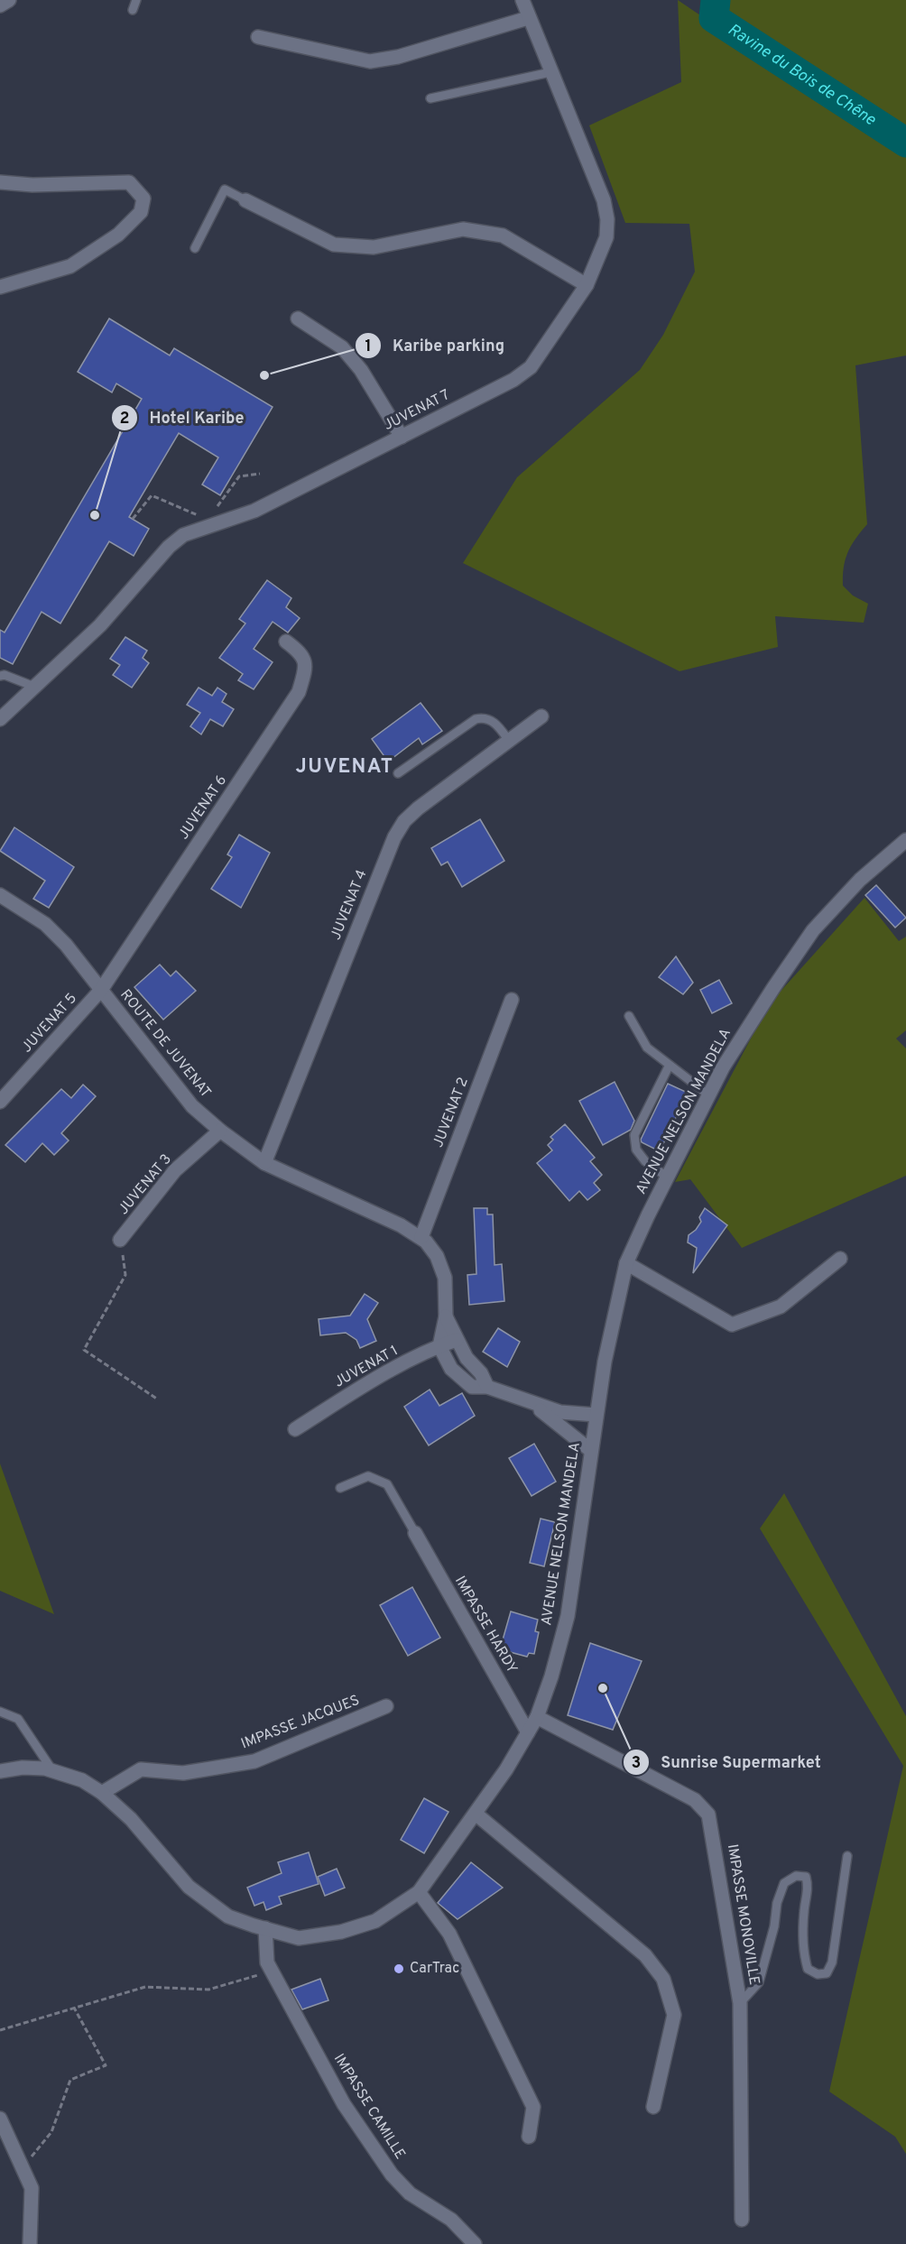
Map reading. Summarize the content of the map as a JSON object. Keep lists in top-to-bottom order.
{
  "streets": {
    "street": [
      "JUVENAT 7",
      "JUVENAT 6",
      "JUVENAT 4",
      "JUVENAT 5",
      "ROUTE DE JUVENAT",
      "AVENUE NELSON MANDELA",
      "JUVENAT 2",
      "JUVENAT 3",
      "JUVENAT 1",
      "IMPASSE HARDY",
      "IMPASSE JACQUES",
      "IMPASSE MONOVILLE",
      "IMPASSE CAMILLE"
    ]
  },
  "crossings": [
    ["JUVENAT 6", "JUVENAT 5"],
    ["JUVENAT 6", "ROUTE DE JUVENAT"],
    ["JUVENAT 4", "ROUTE DE JUVENAT"],
    ["JUVENAT 5", "ROUTE DE JUVENAT"],
    ["ROUTE DE JUVENAT", "JUVENAT 2"],
    ["ROUTE DE JUVENAT", "JUVENAT 3"],
    ["ROUTE DE JUVENAT", "JUVENAT 1"],
    ["AVENUE NELSON MANDELA", "IMPASSE HARDY"],
    ["AVENUE NELSON MANDELA", "IMPASSE JACQUES"],
    ["AVENUE NELSON MANDELA", "IMPASSE MONOVILLE"],
    ["AVENUE NELSON MANDELA", "IMPASSE CAMILLE"]
  ],
  "districts": ["JUVENAT"],
  "water": ["Ravine du Bois de Chêne"],
  "places": [
    "Karibe parking",
    "Hotel Karibe",
    "Sunrise Supermarket",
    "CarTrac"
  ]
}
